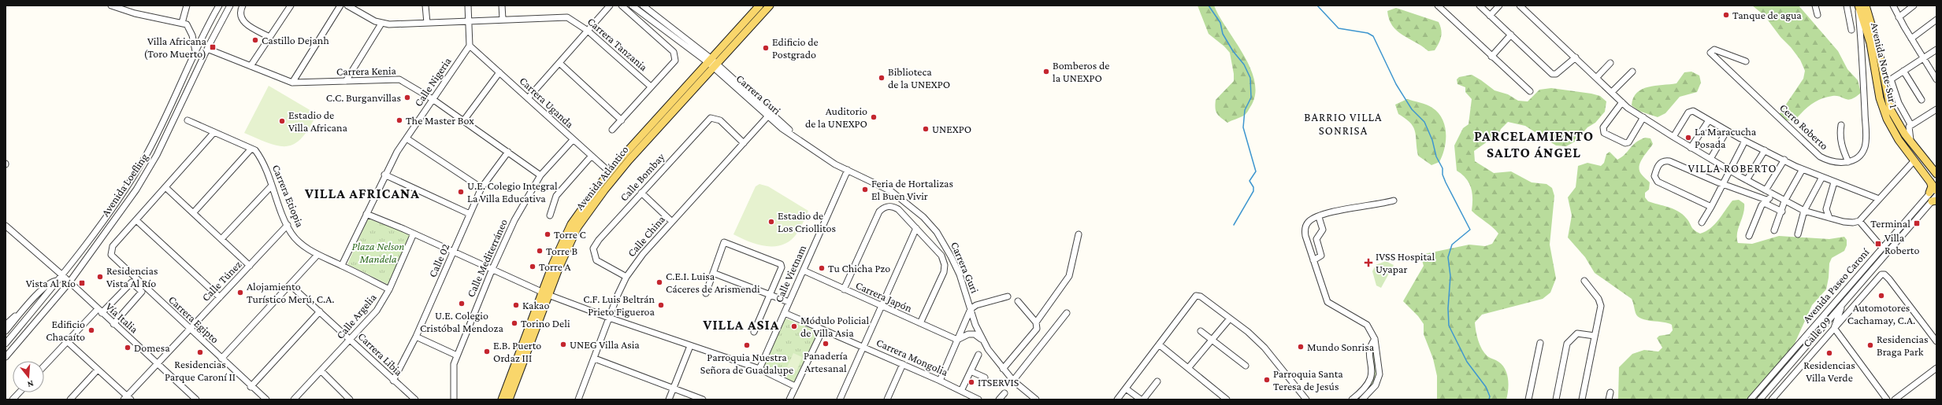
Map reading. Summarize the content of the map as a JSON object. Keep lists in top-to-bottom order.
{
  "streets": {
    "main road": ["Avenida Norte-Sur 1", "Avenida Atlántico"],
    "street": [
      "Carrera Tanzania",
      "Carrera Kenia",
      "Calle Nigeria",
      "Carrera Guri",
      "Carrera Uganda",
      "Cerro Roberto",
      "Calle Bombay",
      "Avenida Loefling",
      "Carrera Etiopia",
      "Calle China",
      "Calle Mediterráneo",
      "Calle 02",
      "Calle Vietnam",
      "Calle Túnez",
      "Avenida Paseo Caroní",
      "Carrera Japón",
      "Calle Argelia",
      "Vía Italia",
      "Carrera Egipto",
      "Calle 09",
      "Carrera Libia",
      "Carrera Mongolia"
    ]
  },
  "crossings": [
    ["Avenida Norte-Sur 1", "Avenida Paseo Caroní"],
    ["Carrera Kenia", "Calle Nigeria"],
    ["Carrera Kenia", "Avenida Loefling"],
    ["Carrera Kenia", "Calle Mediterráneo"],
    ["Carrera Kenia", "Calle 02"],
    ["Calle Nigeria", "Carrera Uganda"],
    ["Calle Nigeria", "Carrera Etiopia"],
    ["Carrera Guri", "Avenida Atlántico"],
    ["Carrera Guri", "Calle China"],
    ["Carrera Guri", "Calle Vietnam"],
    ["Carrera Uganda", "Avenida Atlántico"],
    ["Carrera Uganda", "Calle Mediterráneo"],
    ["Calle Bombay", "Calle China"],
    ["Avenida Loefling", "Vía Italia"],
    ["Carrera Etiopia", "Calle Túnez"],
    ["Carrera Etiopia", "Calle Argelia"],
    ["Calle 02", "Carrera Libia"],
    ["Calle Vietnam", "Carrera Japón"],
    ["Calle Vietnam", "Carrera Mongolia"],
    ["Calle Túnez", "Vía Italia"],
    ["Calle Túnez", "Carrera Egipto"],
    ["Calle Argelia", "Carrera Libia"]
  ],
  "districts": [
    "BARRIO VILLA SONRISA",
    "PARCELAMIENTO SALTO ÁNGEL",
    "VILLA ROBERTO",
    "VILLA AFRICANA",
    "VILLA ASIA"
  ],
  "parks": ["Plaza Nelson Mandela"],
  "places": {
    "other": [
      "Tanque de agua",
      "Castillo Dejanh",
      "Edificio de Postgrado",
      "Bomberos de la UNEXPO",
      "Biblioteca de la UNEXPO",
      "C.C. Burganvillas",
      "Auditorio de la UNEXPO",
      "The Master Box",
      "Estadio de Villa Africana",
      "UNEXPO",
      "La Maracucha Posada",
      "Feria de Hortalizas El Buen Vivir",
      "U.E. Colegio Integral La Villa Educativa",
      "Estadio de Los Criollitos",
      "Torre C",
      "Torre B",
      "Torre A",
      "Tu Chicha Pzo",
      "Residencias Vista Al Río",
      "C.E.I. Luisa Cáceres de Arismendi",
      "Alojamiento Turístico Merú, C.A.",
      "Automotores Cachamay, C.A.",
      "U.E. Colegio Cristóbal Mendoza",
      "Kakao",
      "C.F. Luis Beltrán Prieto Figueroa",
      "Torino Deli",
      "Módulo Policial de Villa Asia",
      "Edificio Chacaíto",
      "Panadería Artesanal",
      "UNEG Villa Asia",
      "Parroquia Nuestra Señora de Guadalupe",
      "Residencias Braga Park",
      "Mundo Sonrisa",
      "Domesa",
      "E.B. Puerto Ordaz III",
      "Residencias Parque Caroní II",
      "Residencias Villa Verde",
      "Parroquia Santa Teresa de Jesús",
      "ITSERVIS"
    ],
    "transit": [
      "Villa Africana (Toro Muerto)",
      "Terminal",
      "Villa Roberto",
      "Vista Al Río"
    ],
    "health": ["IVSS Hospital Uyapar"]
  },
  "north": "bottom"
}
